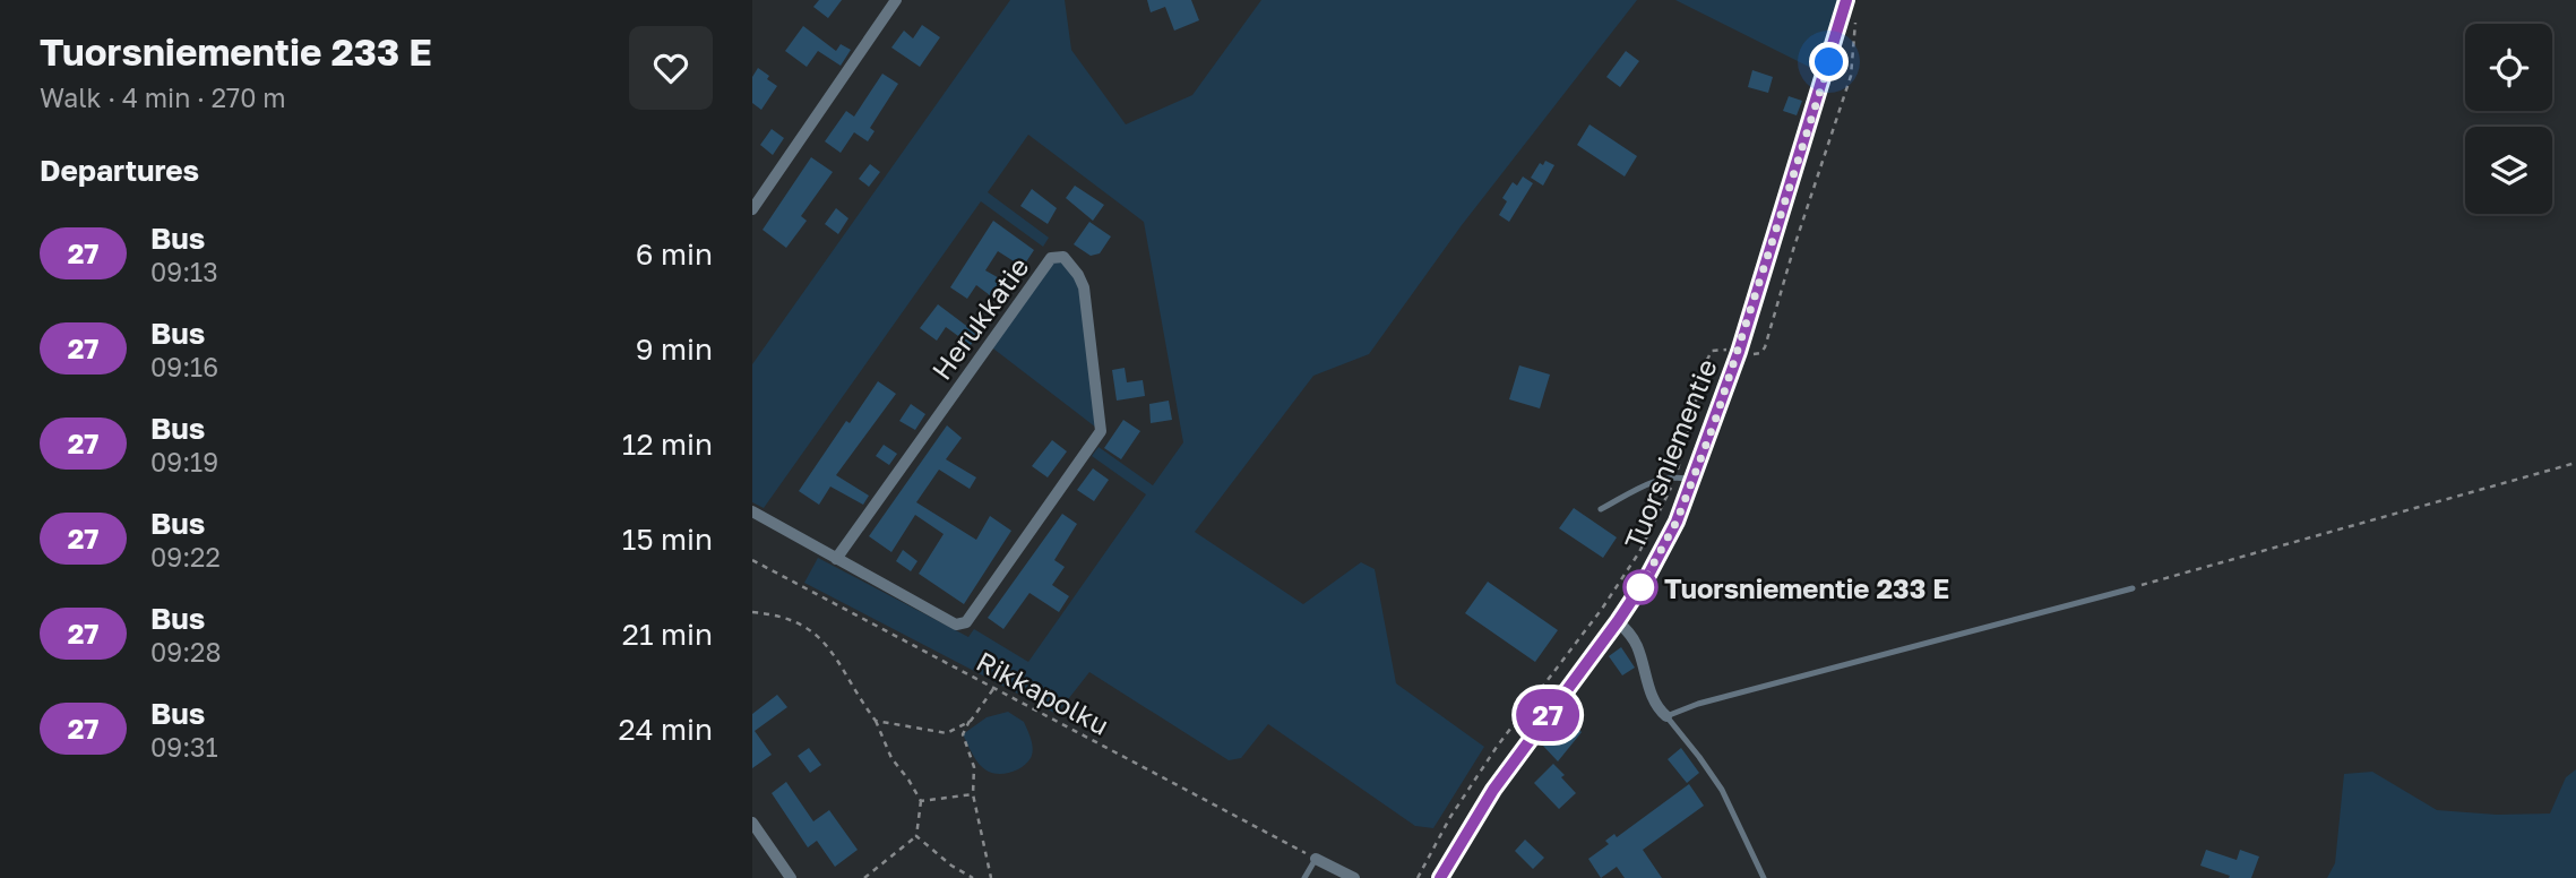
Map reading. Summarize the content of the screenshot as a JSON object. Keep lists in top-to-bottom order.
{
  "streets": {
    "main road": ["Tuorsniementie"],
    "street": ["Herukkatie"],
    "path": ["Rikkapolku"]
  },
  "places": ["Tuorsniementie 233 E"],
  "lines": ["bus line 27"],
  "page": {
    "heading": [
      ["Tuorsniementie 233 E", "Walk · 4 min · 270 m"],
      "Departures"
    ],
    "on_map": "27",
    "list": [
      {
        "mark": "27",
        "name": "Bus",
        "note": "09:13",
        "value": "6 min"
      },
      {
        "mark": "27",
        "name": "Bus",
        "note": "09:16",
        "value": "9 min"
      },
      {
        "mark": "27",
        "name": "Bus",
        "note": "09:19",
        "value": "12 min"
      },
      {
        "mark": "27",
        "name": "Bus",
        "note": "09:22",
        "value": "15 min"
      },
      {
        "mark": "27",
        "name": "Bus",
        "note": "09:28",
        "value": "21 min"
      },
      {
        "mark": "27",
        "name": "Bus",
        "note": "09:31",
        "value": "24 min"
      }
    ]
  }
}
